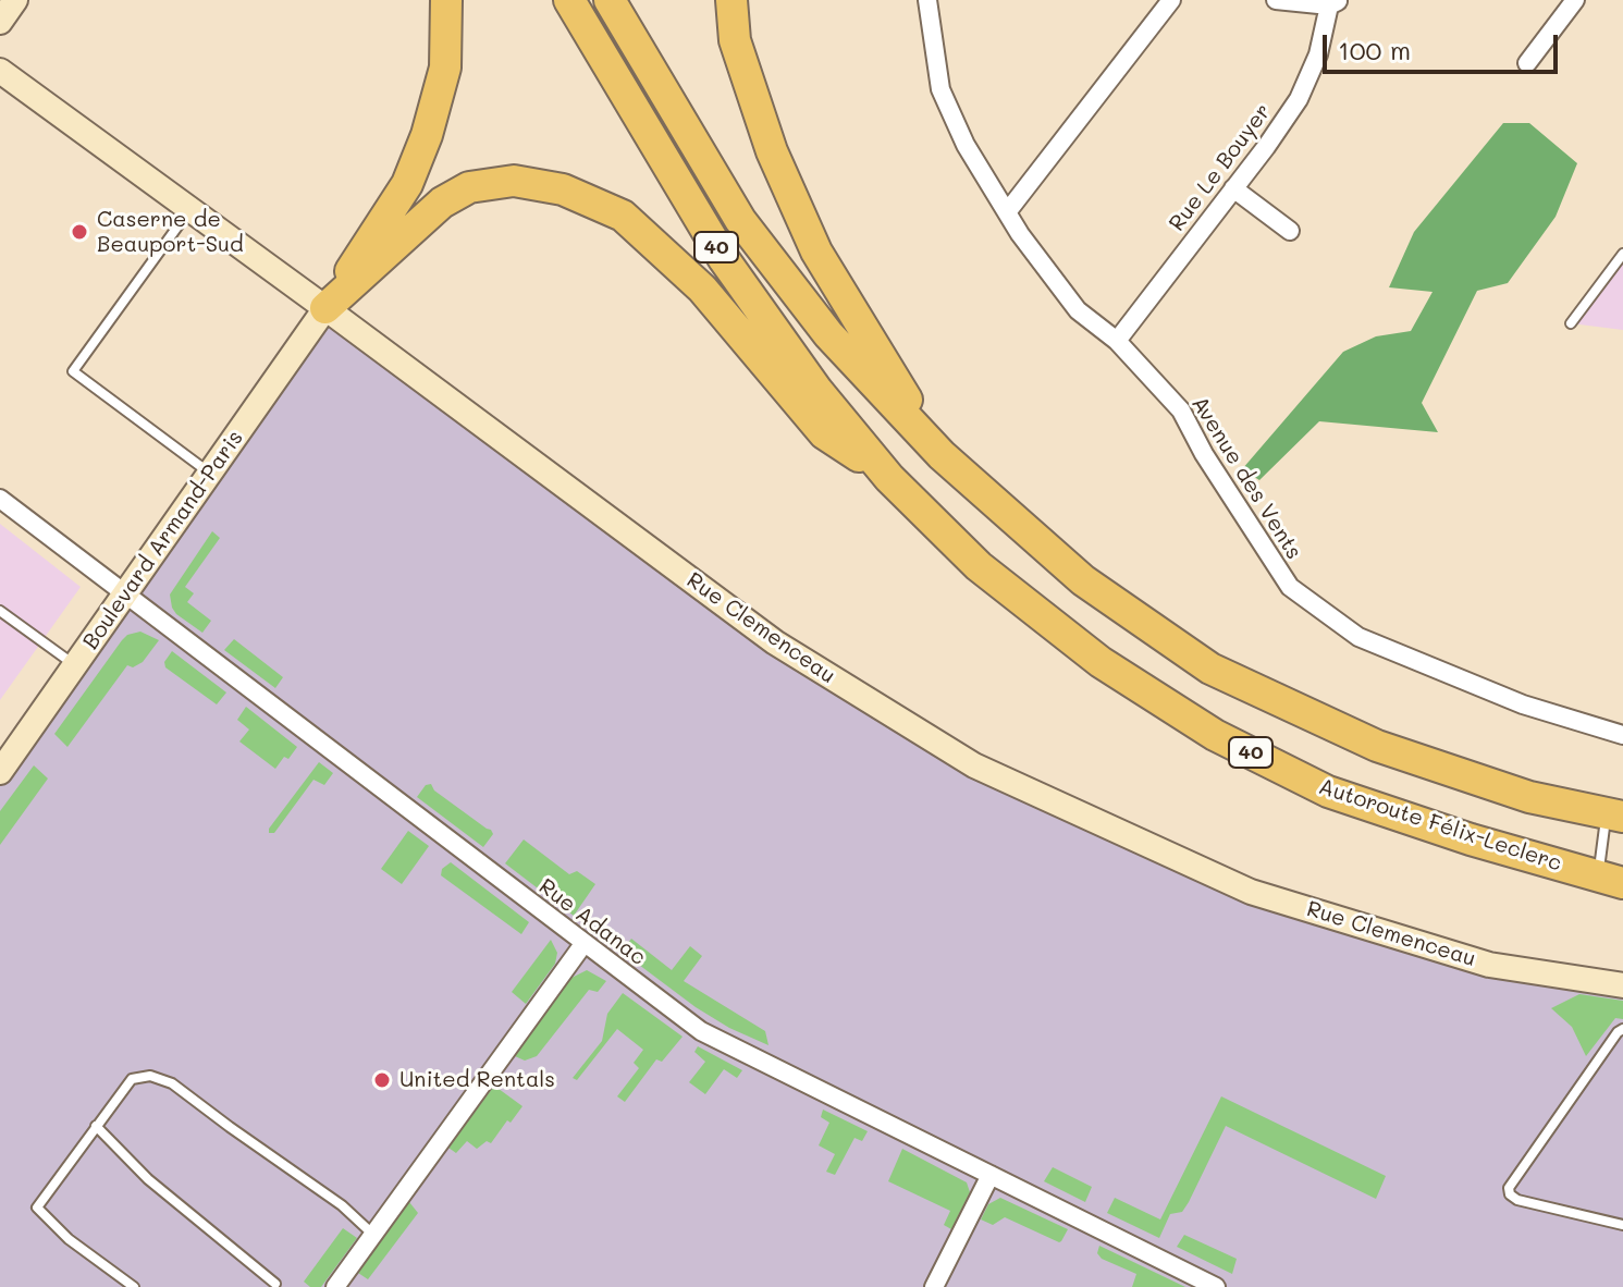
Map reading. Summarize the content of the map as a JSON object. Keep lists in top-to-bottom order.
{
  "streets": {
    "highway": ["40", "Autoroute Félix-Leclerc"],
    "street": [
      "Rue Le Bouyer",
      "Avenue des Vents",
      "Boulevard Armand-Paris",
      "Rue Clemenceau",
      "Rue Adanac"
    ]
  },
  "crossings": [
    ["Rue Le Bouyer", "Avenue des Vents"],
    ["Boulevard Armand-Paris", "Rue Clemenceau"],
    ["Boulevard Armand-Paris", "Rue Adanac"]
  ],
  "places": ["Caserne de Beauport-Sud", "United Rentals"],
  "scale_bar": "100 m"
}
